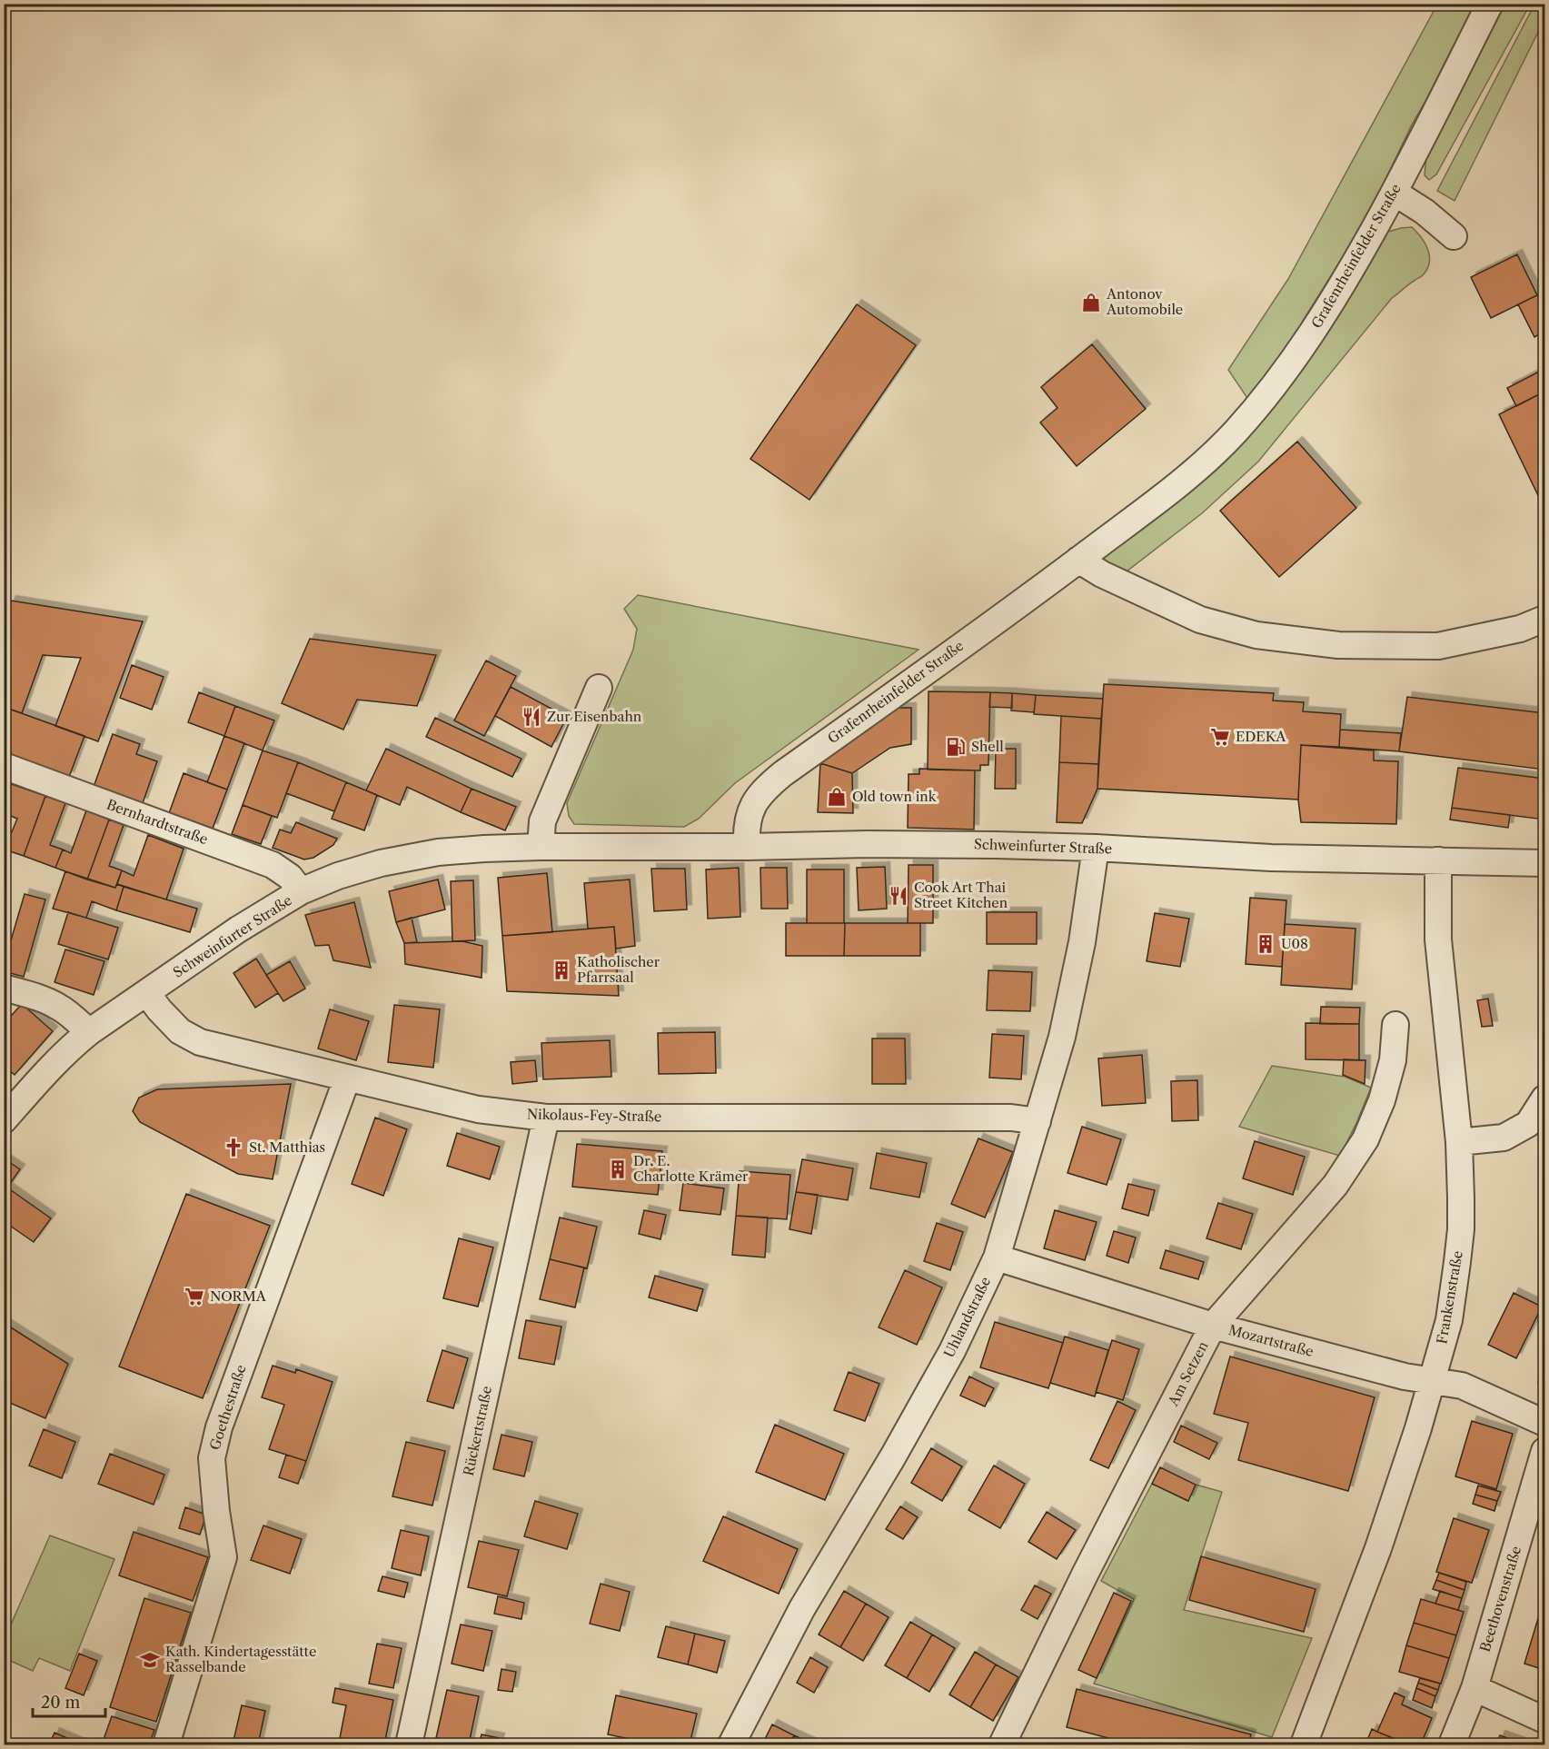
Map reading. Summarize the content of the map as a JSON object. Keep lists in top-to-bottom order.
{
  "streets": {
    "street": [
      "Grafenrheinfelder Straße",
      "Bernhardtstraße",
      "Schweinfurter Straße",
      "Nikolaus-Fey-Straße",
      "Frankenstraße",
      "Uhlandstraße",
      "Mozartstraße",
      "Am Setzen",
      "Goethestraße",
      "Rückertstraße",
      "Beethovenstraße"
    ]
  },
  "crossings": [
    ["Grafenrheinfelder Straße", "Schweinfurter Straße"],
    ["Bernhardtstraße", "Schweinfurter Straße"],
    ["Schweinfurter Straße", "Nikolaus-Fey-Straße"],
    ["Schweinfurter Straße", "Frankenstraße"],
    ["Schweinfurter Straße", "Uhlandstraße"],
    ["Nikolaus-Fey-Straße", "Uhlandstraße"],
    ["Nikolaus-Fey-Straße", "Goethestraße"],
    ["Nikolaus-Fey-Straße", "Rückertstraße"],
    ["Frankenstraße", "Mozartstraße"],
    ["Uhlandstraße", "Mozartstraße"],
    ["Mozartstraße", "Am Setzen"]
  ],
  "places": {
    "shop": ["Antonov Automobile", "Old town ink"],
    "restaurant": ["Zur Eisenbahn", "Cook Art Thai Street Kitchen"],
    "supermarket": ["EDEKA", "NORMA"],
    "fuel station": ["Shell"],
    "building": ["U08", "Katholischer Pfarrsaal", "Dr. E. Charlotte Krämer"],
    "church": ["St. Matthias"],
    "school or university": ["Kath. Kindertagesstätte Rasselbande"]
  },
  "scale_bar": "20 m"
}
